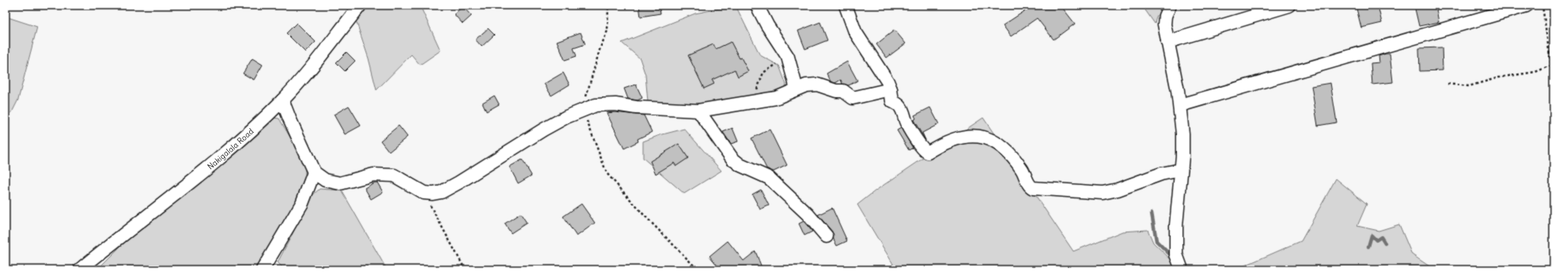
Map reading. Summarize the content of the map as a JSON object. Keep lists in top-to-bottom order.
{
  "streets": {
    "street": ["Nakigalala Road"]
  }
}
